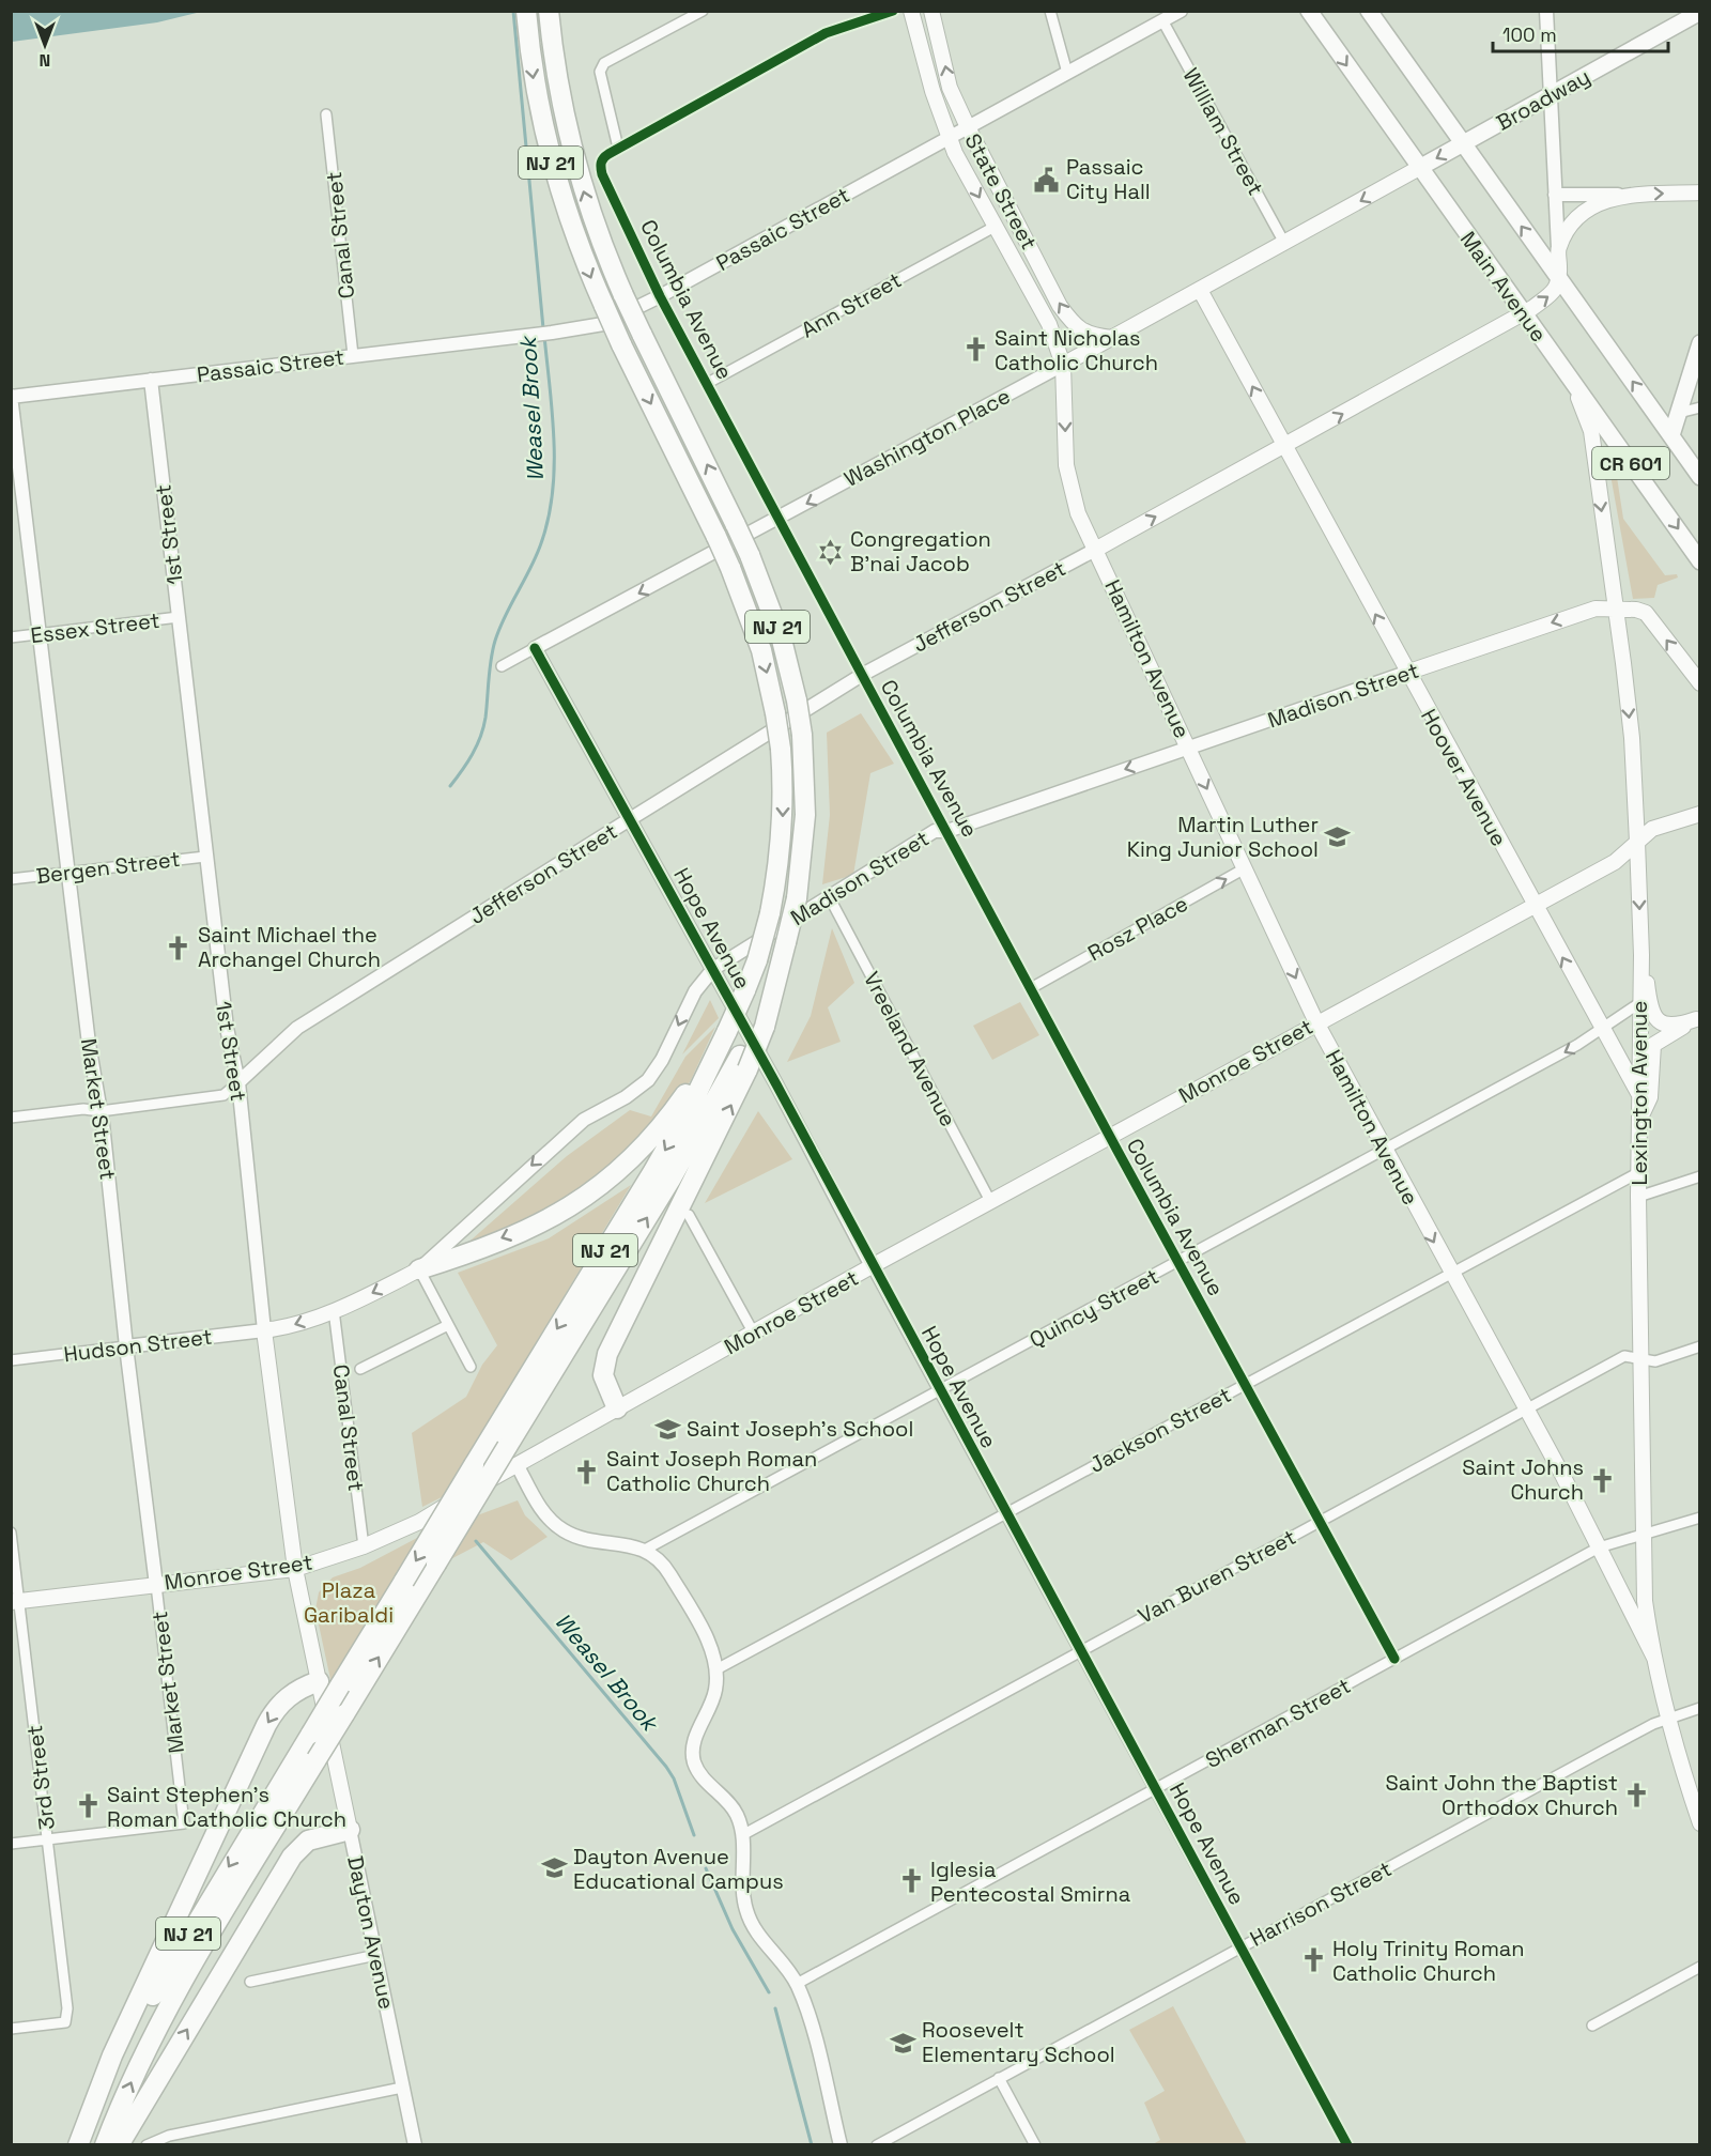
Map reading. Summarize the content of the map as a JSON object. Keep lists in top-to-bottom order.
{
  "streets": {
    "highway": ["NJ 21"],
    "main road": [
      "Broadway",
      "State Street",
      "Main Avenue",
      "Washington Place",
      "CR 601",
      "1st Street",
      "Jefferson Street",
      "Hamilton Avenue",
      "Madison Street",
      "Hoover Avenue",
      "Monroe Street",
      "Lexington Avenue",
      "Dayton Avenue"
    ],
    "street": [
      "William Street",
      "Passaic Street",
      "Canal Street",
      "Columbia Avenue",
      "Ann Street",
      "Essex Street",
      "Bergen Street",
      "Hope Avenue",
      "Rosz Place",
      "Vreeland Avenue",
      "Market Street",
      "Quincy Street",
      "Hudson Street",
      "Jackson Street",
      "Van Buren Street",
      "Sherman Street",
      "3rd Street",
      "Harrison Street"
    ]
  },
  "crossings": [
    ["Broadway", "Main Avenue"],
    ["Broadway", "Washington Place"],
    ["Broadway", "CR 601"],
    ["William Street", "Passaic Street"],
    ["William Street", "Washington Place"],
    ["NJ 21", "Monroe Street"],
    ["State Street", "Passaic Street"],
    ["State Street", "Ann Street"],
    ["State Street", "Washington Place"],
    ["State Street", "Hamilton Avenue"],
    ["Passaic Street", "Canal Street"],
    ["Passaic Street", "Columbia Avenue"],
    ["Passaic Street", "1st Street"],
    ["Passaic Street", "Market Street"],
    ["Canal Street", "Madison Street"],
    ["Canal Street", "Monroe Street"],
    ["Main Avenue", "Washington Place"],
    ["Main Avenue", "Jefferson Street"],
    ["Main Avenue", "Lexington Avenue"],
    ["Columbia Avenue", "Ann Street"],
    ["Columbia Avenue", "Washington Place"],
    ["Columbia Avenue", "Jefferson Street"],
    ["Columbia Avenue", "Madison Street"],
    ["Columbia Avenue", "Rosz Place"],
    ["Columbia Avenue", "Monroe Street"],
    ["Columbia Avenue", "Quincy Street"],
    ["Columbia Avenue", "Jackson Street"],
    ["Columbia Avenue", "Van Buren Street"],
    ["Columbia Avenue", "Sherman Street"],
    ["Washington Place", "Hamilton Avenue"],
    ["Washington Place", "Hoover Avenue"],
    ["Washington Place", "Hope Avenue"],
    ["CR 601", "Jefferson Street"],
    ["1st Street", "Jefferson Street"],
    ["1st Street", "Essex Street"],
    ["1st Street", "Madison Street"],
    ["1st Street", "Bergen Street"],
    ["1st Street", "Monroe Street"],
    ["1st Street", "Hudson Street"],
    ["1st Street", "Dayton Avenue"],
    ["Jefferson Street", "Hamilton Avenue"],
    ["Jefferson Street", "Hoover Avenue"],
    ["Jefferson Street", "Hope Avenue"],
    ["Essex Street", "Market Street"],
    ["Hamilton Avenue", "Madison Street"],
    ["Hamilton Avenue", "Rosz Place"],
    ["Hamilton Avenue", "Monroe Street"],
    ["Hamilton Avenue", "Lexington Avenue"],
    ["Hamilton Avenue", "Quincy Street"],
    ["Hamilton Avenue", "Jackson Street"],
    ["Hamilton Avenue", "Van Buren Street"],
    ["Hamilton Avenue", "Sherman Street"],
    ["Madison Street", "Hoover Avenue"],
    ["Madison Street", "Hope Avenue"],
    ["Madison Street", "Vreeland Avenue"],
    ["Madison Street", "Lexington Avenue"],
    ["Madison Street", "Hudson Street"],
    ["Hoover Avenue", "Monroe Street"],
    ["Hoover Avenue", "Lexington Avenue"],
    ["Hoover Avenue", "Quincy Street"],
    ["Bergen Street", "Market Street"],
    ["Hope Avenue", "Monroe Street"],
    ["Hope Avenue", "Quincy Street"],
    ["Hope Avenue", "Jackson Street"],
    ["Hope Avenue", "Van Buren Street"],
    ["Hope Avenue", "Sherman Street"],
    ["Hope Avenue", "Harrison Street"],
    ["Vreeland Avenue", "Monroe Street"],
    ["Monroe Street", "Lexington Avenue"],
    ["Monroe Street", "Market Street"],
    ["Monroe Street", "3rd Street"],
    ["Monroe Street", "Dayton Avenue"],
    ["Lexington Avenue", "Quincy Street"],
    ["Lexington Avenue", "Jackson Street"],
    ["Lexington Avenue", "Van Buren Street"],
    ["Lexington Avenue", "Sherman Street"],
    ["Lexington Avenue", "Harrison Street"],
    ["Market Street", "Hudson Street"],
    ["Market Street", "3rd Street"]
  ],
  "one_way": [
    "Washington Place",
    "Hamilton Avenue",
    "Madison Street",
    "Hoover Avenue",
    "Rosz Place",
    "Lexington Avenue"
  ],
  "water": ["Weasel Brook"],
  "parks": ["Plaza Garibaldi"],
  "places": {
    "public building": ["Passaic City Hall"],
    "church": [
      "Saint Nicholas Catholic Church",
      "Saint Michael the Archangel Church",
      "Saint Joseph Roman Catholic Church",
      "Saint Johns Church",
      "Saint John the Baptist Orthodox Church",
      "Saint Stephen's Roman Catholic Church",
      "Iglesia Pentecostal Smirna",
      "Holy Trinity Roman Catholic Church"
    ],
    "synagogue": ["Congregation B'nai Jacob"],
    "school or university": [
      "Martin Luther King Junior School",
      "Saint Joseph's School",
      "Dayton Avenue Educational Campus",
      "Roosevelt Elementary School"
    ]
  },
  "scale_bar": "100 m",
  "north": "bottom"
}
